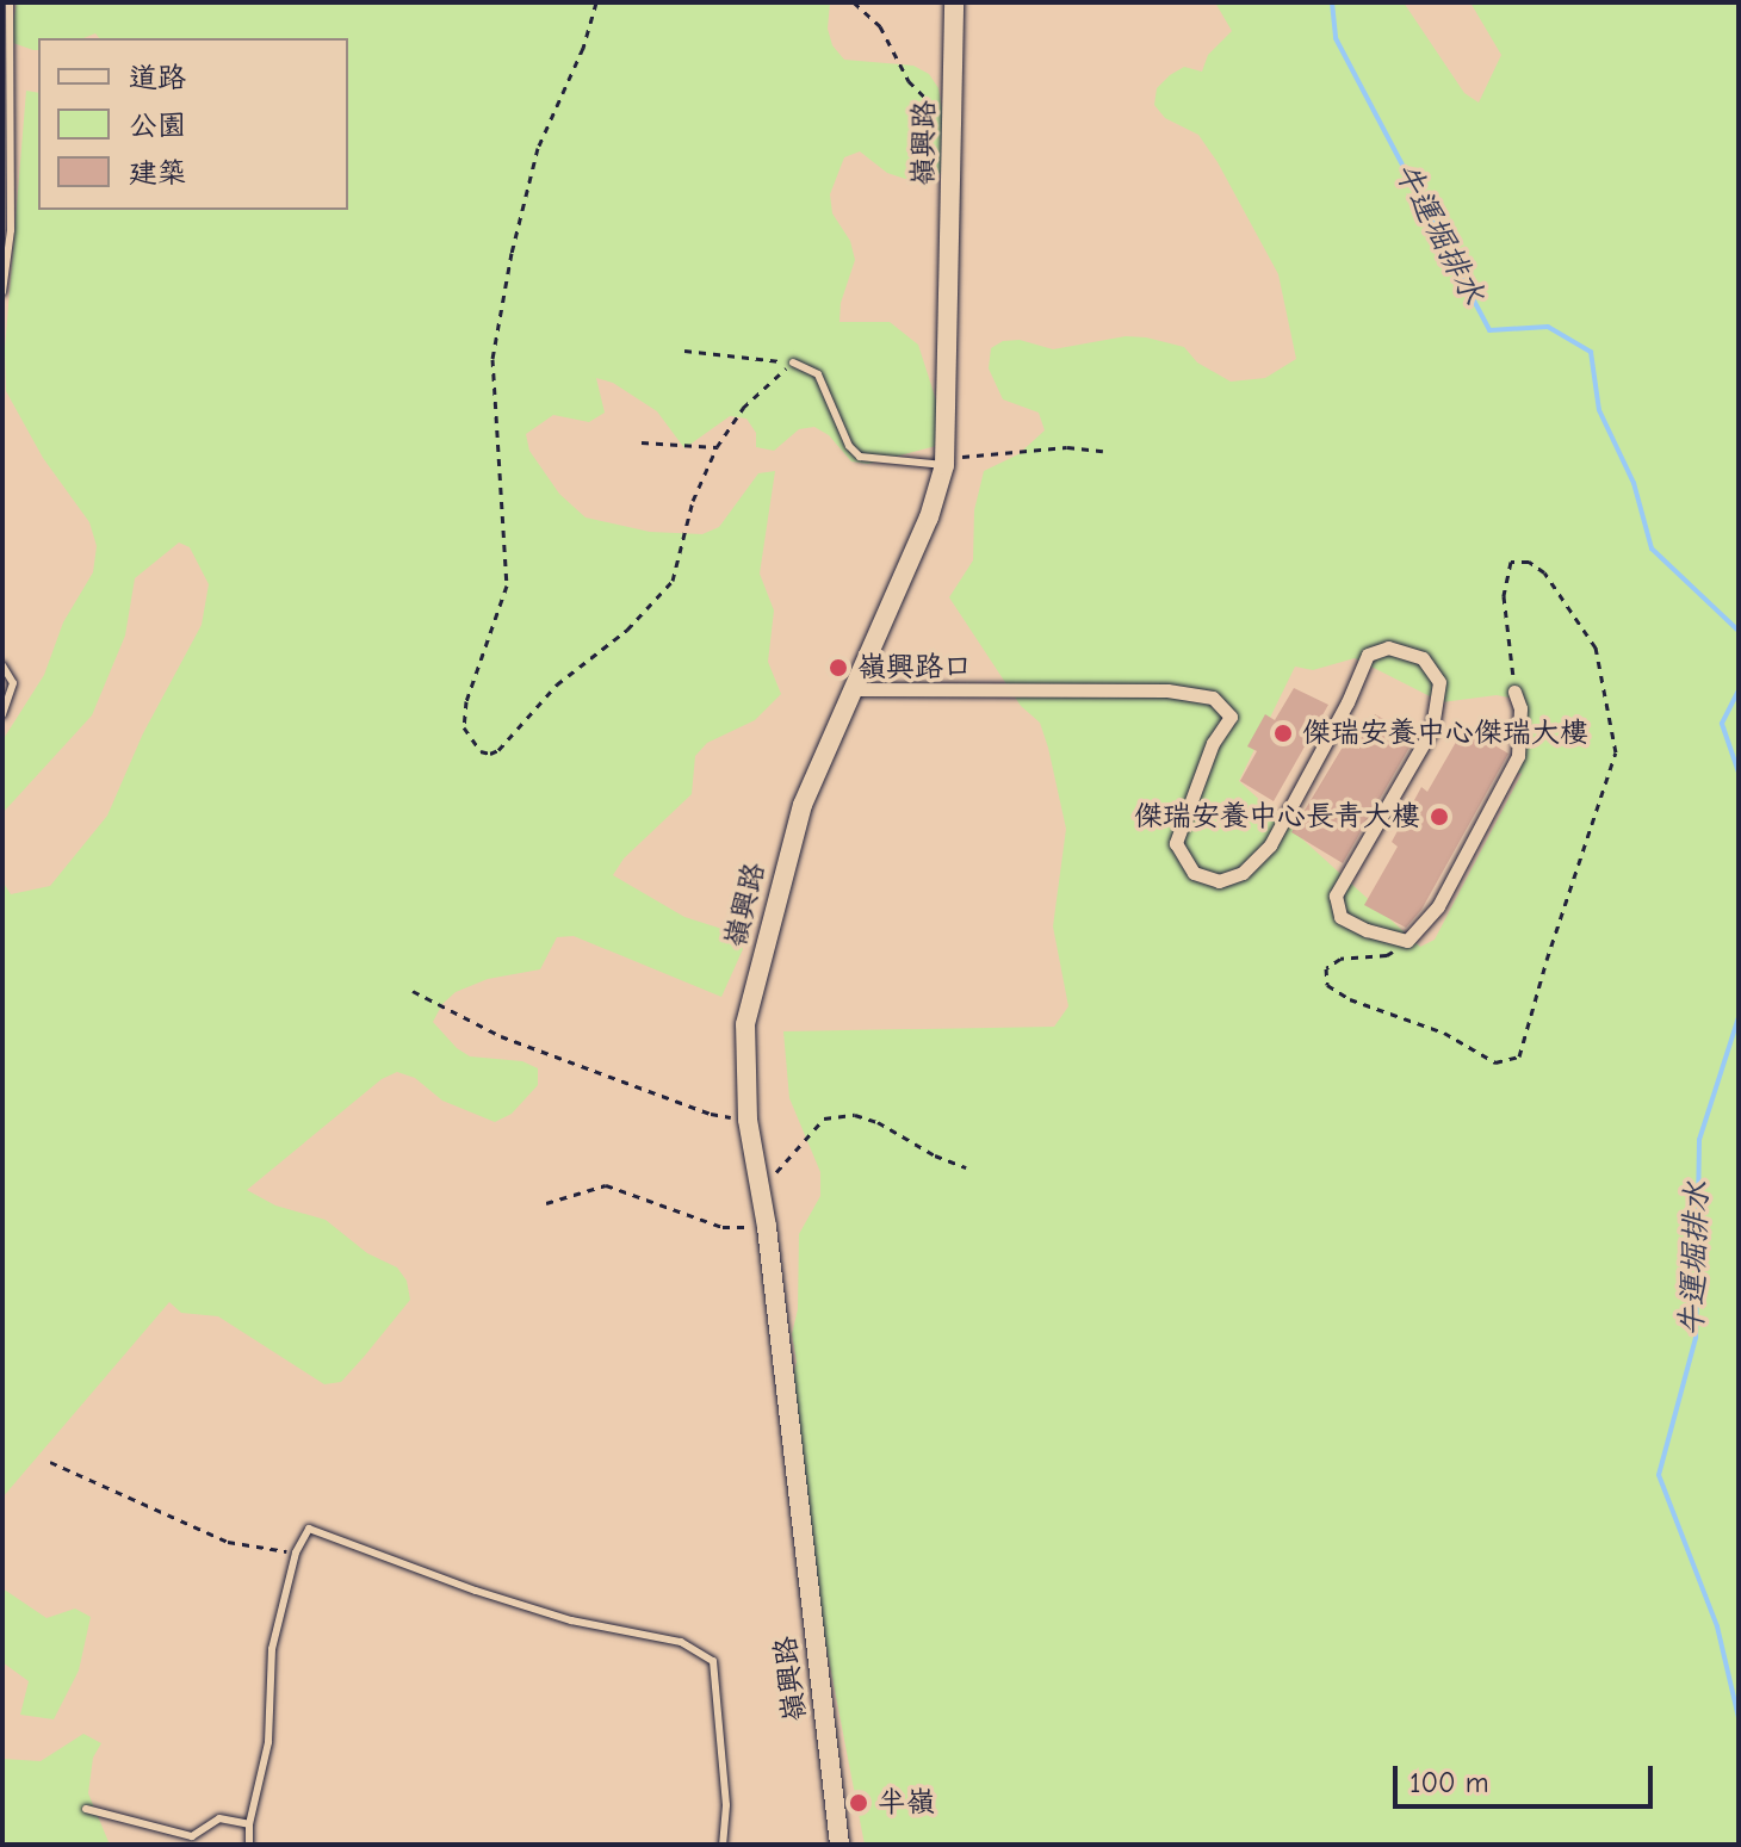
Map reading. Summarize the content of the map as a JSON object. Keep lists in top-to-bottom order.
{
  "streets": {
    "main road": ["嶺興路"]
  },
  "water": ["牛運堀排水"],
  "places": [
    "嶺興路口",
    "傑瑞安養中心傑瑞大樓",
    "傑瑞安養中心長青大樓",
    "半嶺"
  ],
  "legend": ["道路", "公園", "建築"],
  "scale_bar": "100 m"
}
